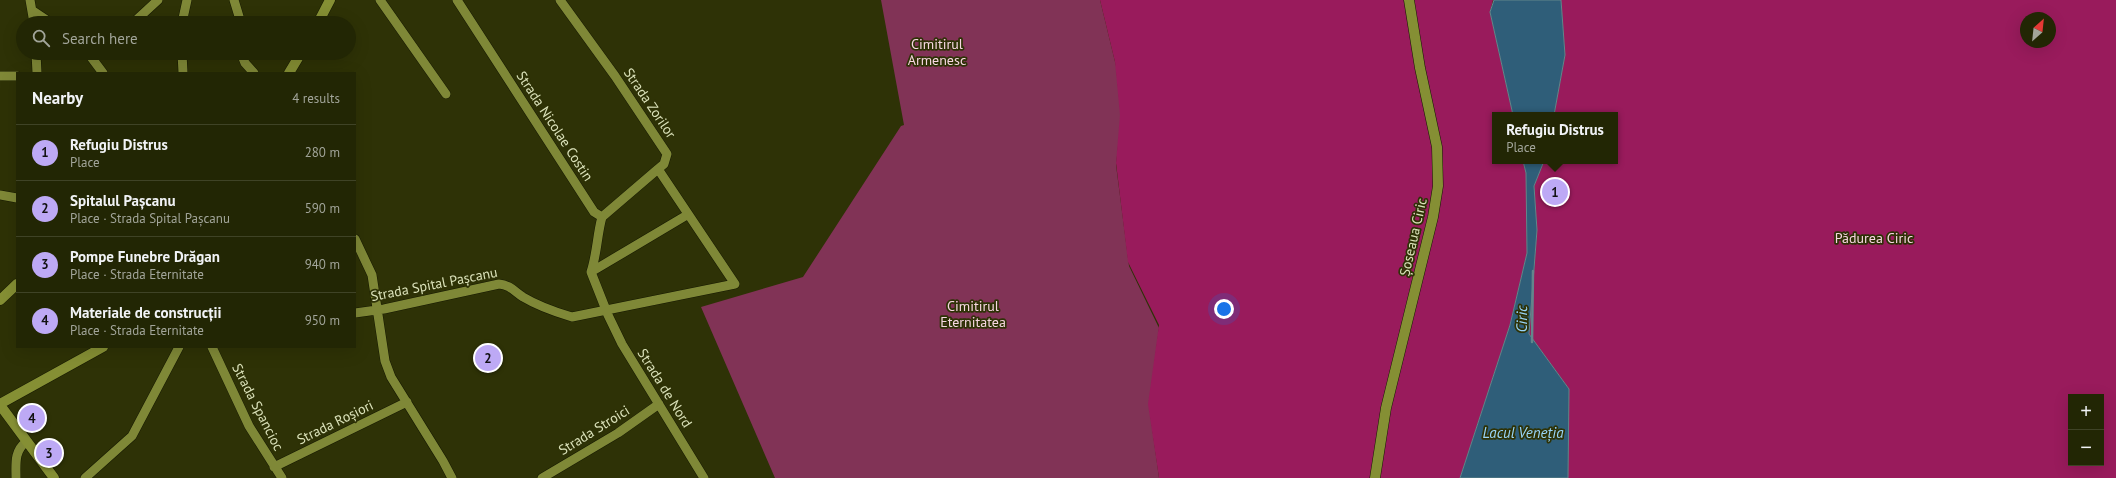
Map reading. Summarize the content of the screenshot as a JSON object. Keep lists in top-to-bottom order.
{
  "streets": {
    "street": [
      "Strada Zorilor",
      "Strada Nicolae Costin",
      "Șoseaua Ciric",
      "Strada Spital Pașcanu",
      "Strada de Nord",
      "Strada Spancioc",
      "Strada Roșiori",
      "Strada Stroici"
    ]
  },
  "crossings": [
    ["Strada Spital Pașcanu", "Strada de Nord"],
    ["Strada de Nord", "Strada Stroici"],
    ["Strada Spancioc", "Strada Roșiori"]
  ],
  "water": ["Ciric", "Lacul Veneția"],
  "parks": ["Cimitirul Armenesc", "Pădurea Ciric", "Cimitirul Eternitatea"],
  "north": "top right",
  "page": {
    "search": "Search here",
    "heading": ["Nearby", "4 results"],
    "popup": ["Refugiu Distrus", "Place"],
    "list": [
      {
        "mark": "1",
        "name": "Refugiu Distrus",
        "note": "Place",
        "value": "280 m"
      },
      {
        "mark": "2",
        "name": "Spitalul Pașcanu",
        "note": "Place · Strada Spital Pașcanu",
        "value": "590 m"
      },
      {
        "mark": "3",
        "name": "Pompe Funebre Drăgan",
        "note": "Place · Strada Eternitate",
        "value": "940 m"
      },
      {
        "mark": "4",
        "name": "Materiale de construcții",
        "note": "Place · Strada Eternitate",
        "value": "950 m"
      }
    ],
    "pins": [
      "1",
      "2",
      "4",
      "3"
    ],
    "map_buttons": ["+", "−"]
  }
}
